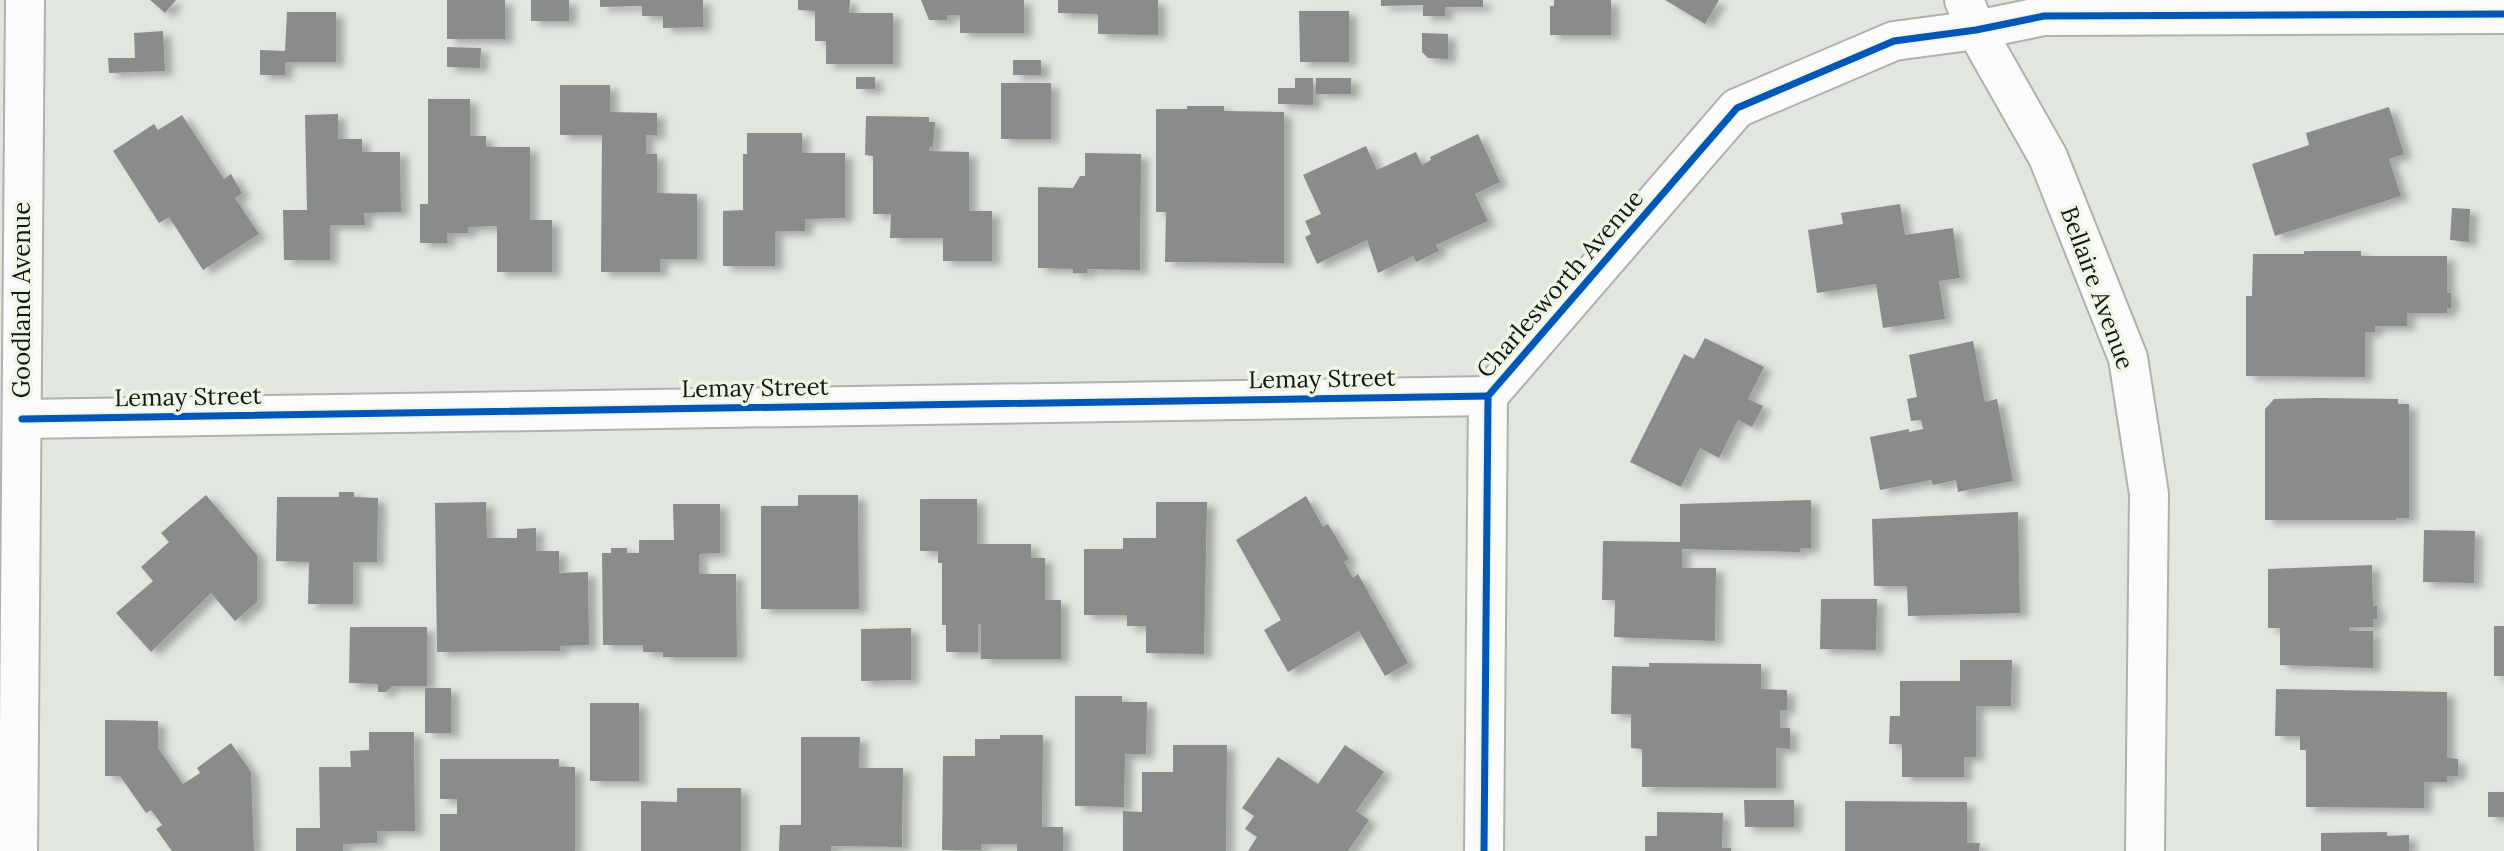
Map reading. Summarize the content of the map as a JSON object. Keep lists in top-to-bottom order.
{
  "streets": {
    "street": [
      "Charlesworth Avenue",
      "Bellaire Avenue",
      "Goodland Avenue",
      "Lemay Street"
    ]
  },
  "crossings": [
    ["Charlesworth Avenue", "Bellaire Avenue"],
    ["Charlesworth Avenue", "Lemay Street"],
    ["Goodland Avenue", "Lemay Street"]
  ]
}
